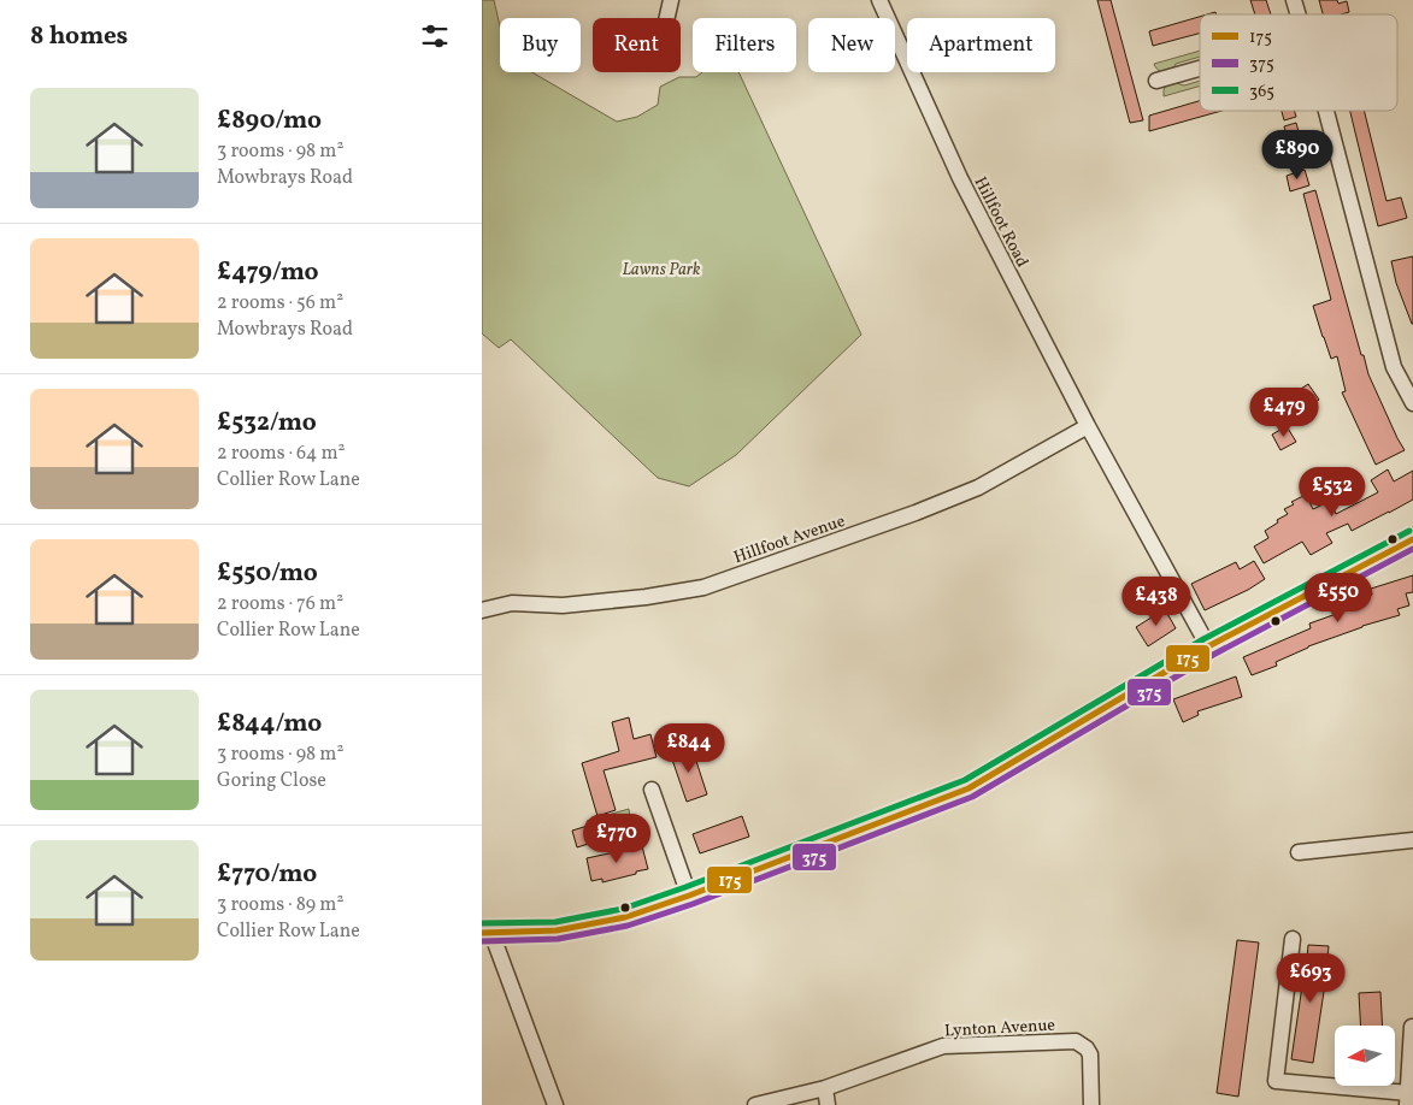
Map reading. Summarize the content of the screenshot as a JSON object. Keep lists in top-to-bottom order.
{
  "streets": {
    "street": ["Hillfoot Road", "Hillfoot Avenue", "Lynton Avenue"]
  },
  "crossings": [
    ["Hillfoot Road", "Hillfoot Avenue"]
  ],
  "parks": ["Lawns Park"],
  "lines": ["transit line 365", "transit line 175", "transit line 375"],
  "legend": ["175", "375", "365"],
  "north": "left",
  "page": {
    "heading": "8 homes",
    "chip": [
      "Buy",
      "Rent",
      "Filters",
      "New",
      "Apartment"
    ],
    "list": [
      {
        "name": "£890/mo",
        "note": "3 rooms · 98 m² · Mowbrays Road"
      },
      {
        "name": "£479/mo",
        "note": "2 rooms · 56 m² · Mowbrays Road"
      },
      {
        "name": "£532/mo",
        "note": "2 rooms · 64 m² · Collier Row Lane"
      },
      {
        "name": "£550/mo",
        "note": "2 rooms · 76 m² · Collier Row Lane"
      },
      {
        "name": "£844/mo",
        "note": "3 rooms · 98 m² · Goring Close"
      },
      {
        "name": "£770/mo",
        "note": "3 rooms · 89 m² · Collier Row Lane"
      }
    ],
    "price": [
      "£890",
      "£479",
      "£532",
      "£550",
      "£438",
      "£844",
      "£770",
      "£693"
    ]
  }
}
